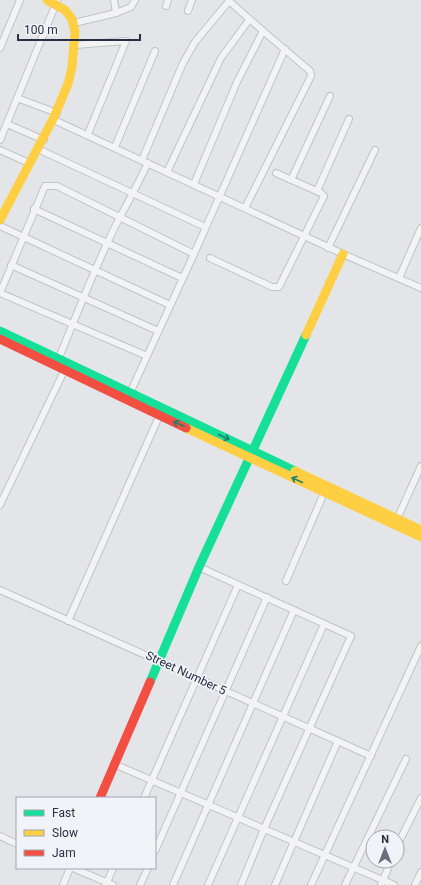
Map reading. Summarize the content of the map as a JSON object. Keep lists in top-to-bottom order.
{
  "streets": {
    "street": ["Street Number 5"]
  },
  "legend": ["Fast", "Slow", "Jam"],
  "scale_bar": "100 m",
  "north": "top"
}
